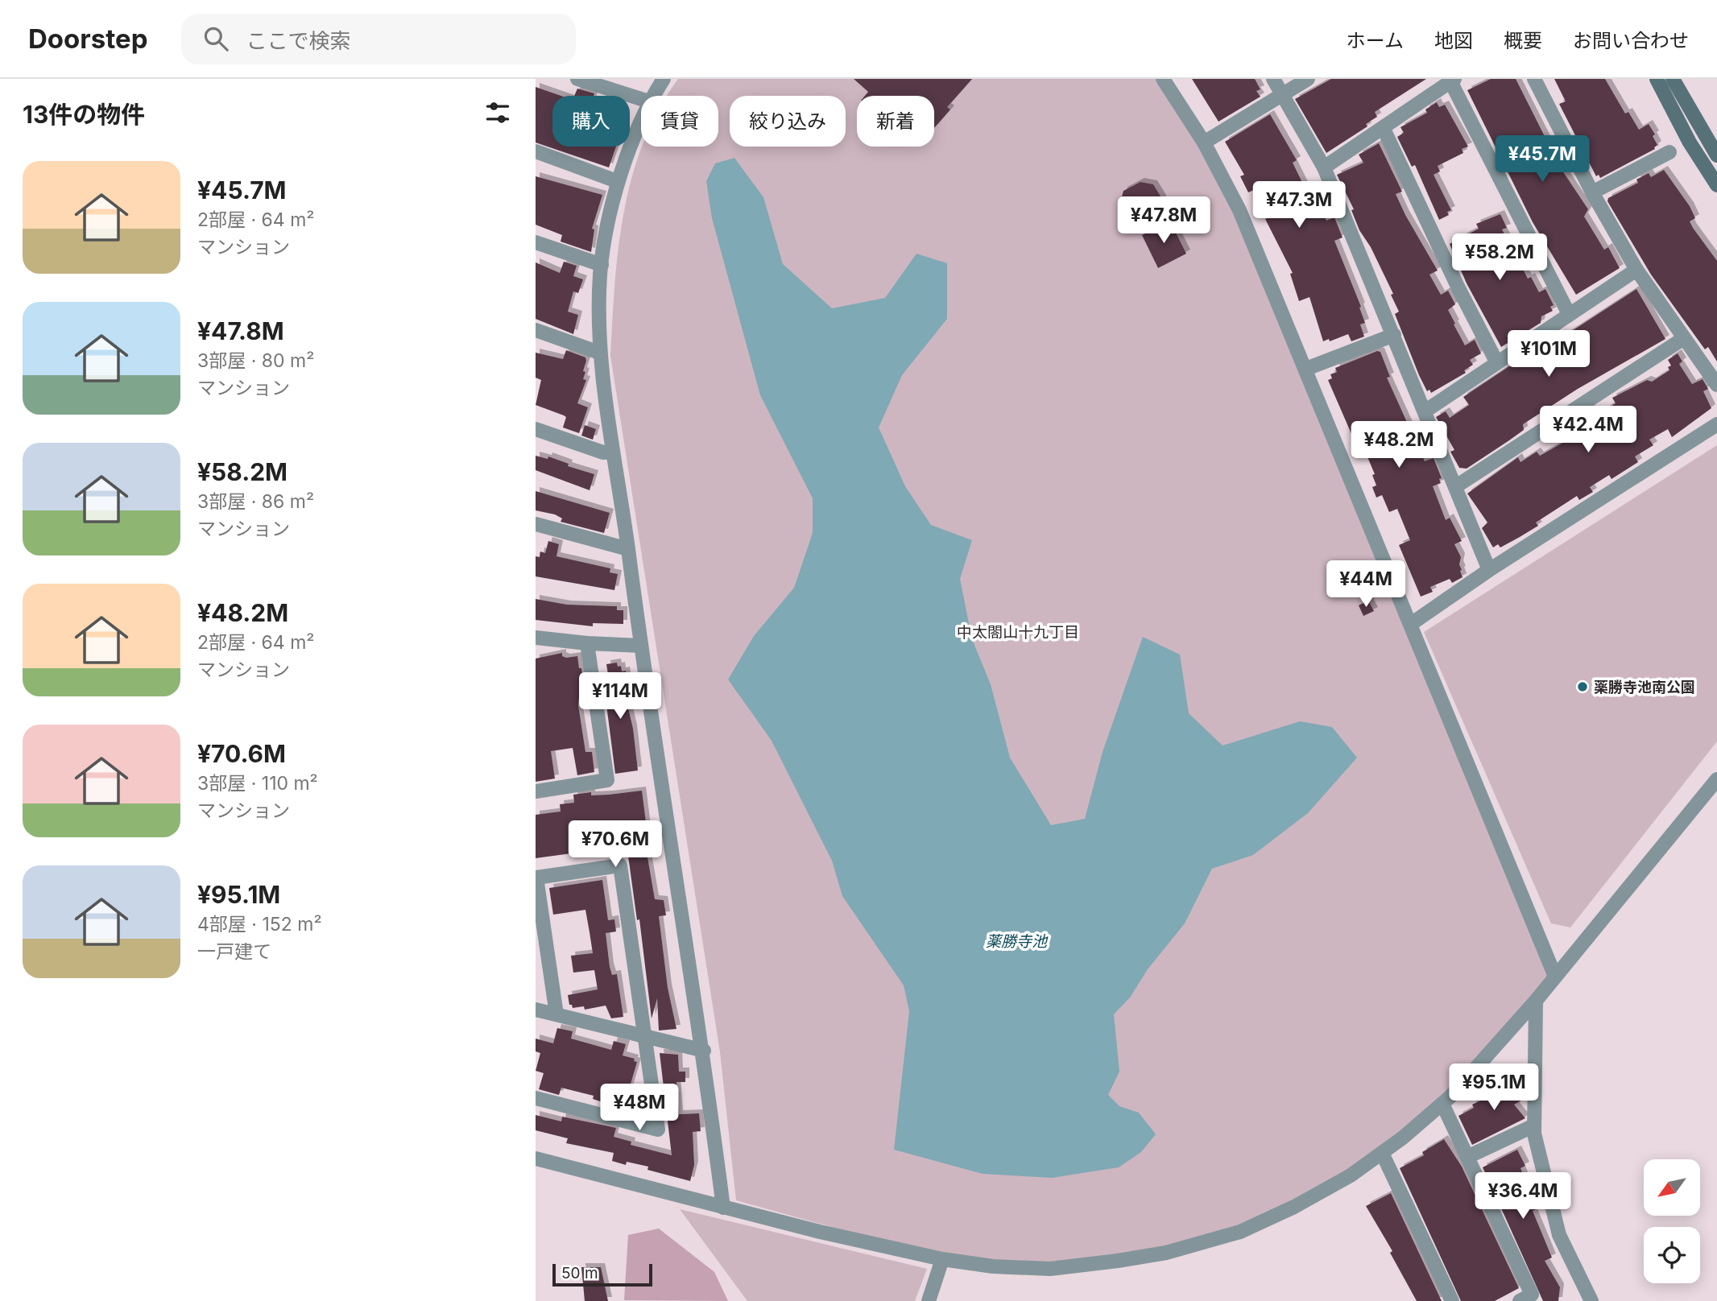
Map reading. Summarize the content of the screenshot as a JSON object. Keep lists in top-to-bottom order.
{
  "districts": ["中太閤山十九丁目"],
  "water": ["薬勝寺池"],
  "places": ["薬勝寺池南公園"],
  "scale_bar": "50 m",
  "north": "bottom left",
  "page": {
    "header": "Doorstep",
    "search": "ここで検索",
    "nav": [
      "ホーム",
      "地図",
      "概要",
      "お問い合わせ"
    ],
    "heading": "13件の物件",
    "chip": [
      "購入",
      "賃貸",
      "絞り込み",
      "新着"
    ],
    "price": [
      "¥45.7M",
      "¥47.3M",
      "¥47.8M",
      "¥58.2M",
      "¥101M",
      "¥42.4M",
      "¥48.2M",
      "¥44M",
      "¥114M",
      "¥70.6M",
      "¥95.1M",
      "¥48M",
      "¥36.4M"
    ],
    "list": [
      {
        "name": "¥45.7M",
        "note": "2部屋 · 64 m² · マンション"
      },
      {
        "name": "¥47.8M",
        "note": "3部屋 · 80 m² · マンション"
      },
      {
        "name": "¥58.2M",
        "note": "3部屋 · 86 m² · マンション"
      },
      {
        "name": "¥48.2M",
        "note": "2部屋 · 64 m² · マンション"
      },
      {
        "name": "¥70.6M",
        "note": "3部屋 · 110 m² · マンション"
      },
      {
        "name": "¥95.1M",
        "note": "4部屋 · 152 m² · 一戸建て"
      }
    ],
    "scale": "50 m"
  }
}
